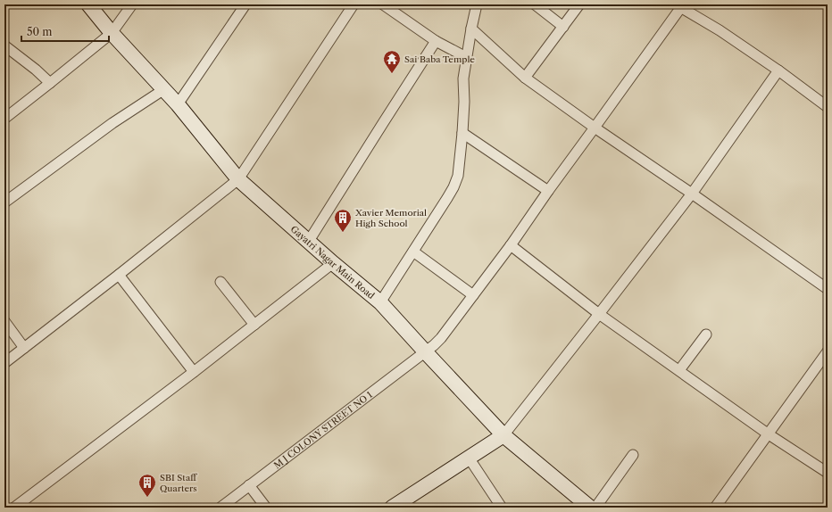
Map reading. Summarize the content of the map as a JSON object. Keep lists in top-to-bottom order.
{
  "streets": {
    "street": ["Gayatri Nagar Main Road", "M J COLONY STREET NO 1"]
  },
  "crossings": [
    ["Gayatri Nagar Main Road", "M J COLONY STREET NO 1"]
  ],
  "places": {
    "temple": ["Sai Baba Temple"],
    "building": ["Xavier Memorial High School", "SBI Staff Quarters"]
  },
  "scale_bar": "50 m"
}
